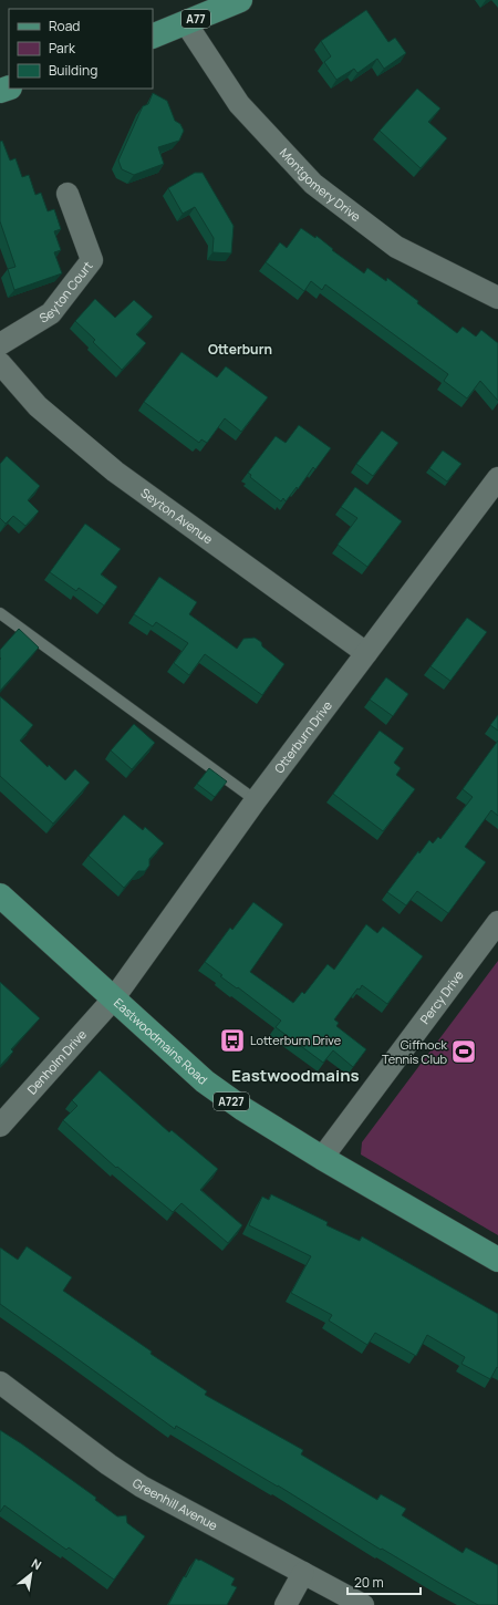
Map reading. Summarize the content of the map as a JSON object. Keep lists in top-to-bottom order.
{
  "streets": {
    "main road": ["A77", "Eastwoodmains Road", "A727"],
    "street": [
      "Montgomery Drive",
      "Seyton Court",
      "Seyton Avenue",
      "Otterburn Drive",
      "Percy Drive",
      "Denholm Drive",
      "Greenhill Avenue"
    ]
  },
  "crossings": [
    ["A77", "Montgomery Drive"],
    ["Seyton Avenue", "Otterburn Drive"],
    ["Otterburn Drive", "Eastwoodmains Road"],
    ["Otterburn Drive", "Denholm Drive"],
    ["Percy Drive", "Eastwoodmains Road"],
    ["Eastwoodmains Road", "Denholm Drive"]
  ],
  "districts": ["Otterburn", "Eastwoodmains"],
  "places": {
    "bus stop": ["Lotterburn Drive"],
    "sports": ["Giffnock Tennis Club"]
  },
  "legend": ["Road", "Park", "Building"],
  "scale_bar": "20 m",
  "north": "top right"
}
